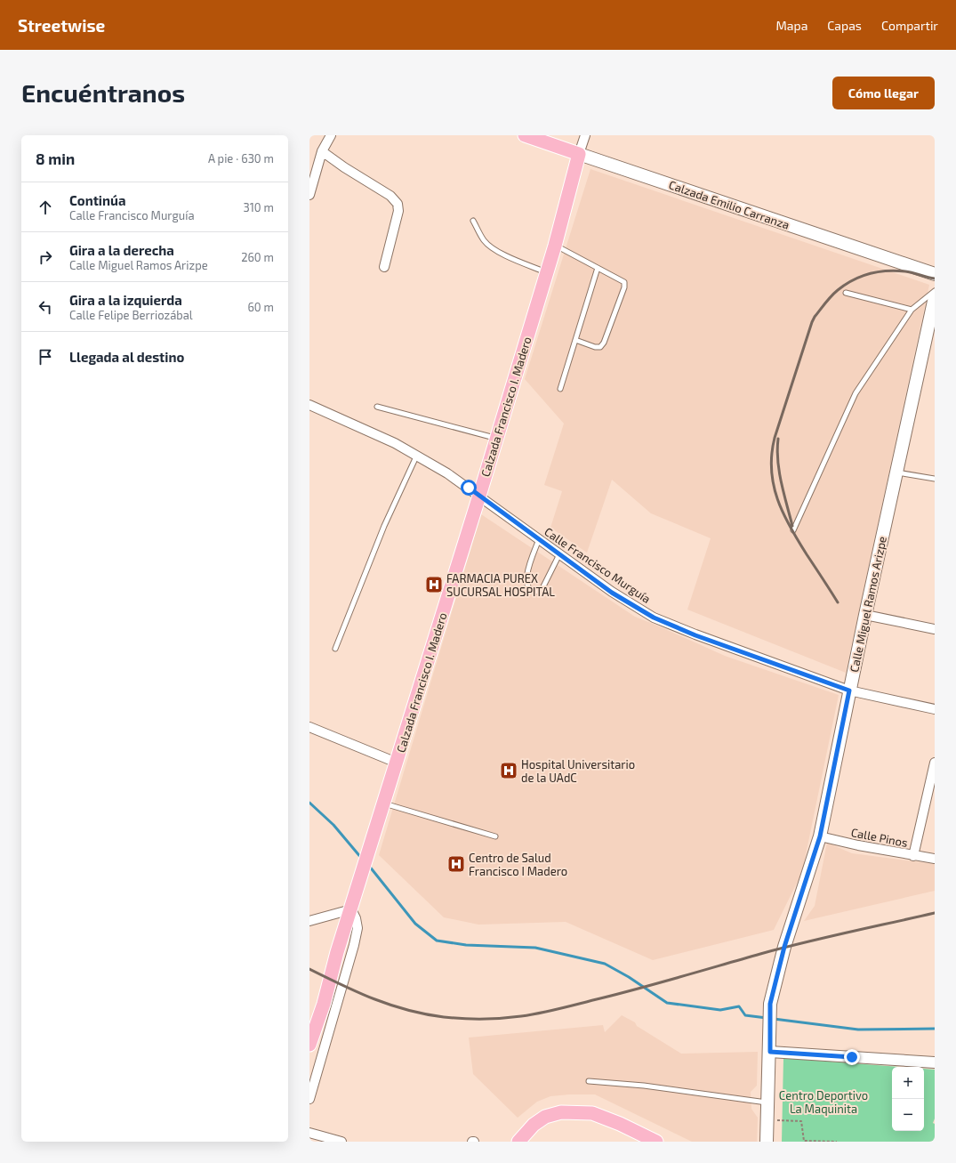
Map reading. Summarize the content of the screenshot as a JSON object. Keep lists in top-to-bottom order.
{
  "streets": {
    "main road": ["Calzada Emilio Carranza", "Calzada Francisco I. Madero", "Calle Miguel Ramos Arizpe"],
    "street": ["Calle Francisco Murguía", "Calle Pinos"]
  },
  "crossings": [
    ["Calzada Emilio Carranza", "Calzada Francisco I. Madero"],
    ["Calzada Francisco I. Madero", "Calle Francisco Murguía"],
    ["Calle Francisco Murguía", "Calle Miguel Ramos Arizpe"],
    ["Calle Miguel Ramos Arizpe", "Calle Pinos"]
  ],
  "parks": ["Centro Deportivo La Maquinita"],
  "places": {
    "hospital": ["FARMACIA PUREX SUCURSAL HOSPITAL", "Hospital Universitario de la UAdC", "Centro de Salud Francisco I Madero"]
  },
  "page": {
    "header": "Streetwise",
    "nav": ["Mapa", "Capas", "Compartir"],
    "buttons": "Cómo llegar",
    "title": "Encuéntranos",
    "heading": ["8 min", "A pie · 630 m"],
    "list": [
      ["Continúa", "Calle Francisco Murguía", "310 m"],
      ["Gira a la derecha", "Calle Miguel Ramos Arizpe", "260 m"],
      ["Gira a la izquierda", "Calle Felipe Berriozábal", "60 m"],
      "Llegada al destino"
    ],
    "map_buttons": ["+", "−"]
  }
}
